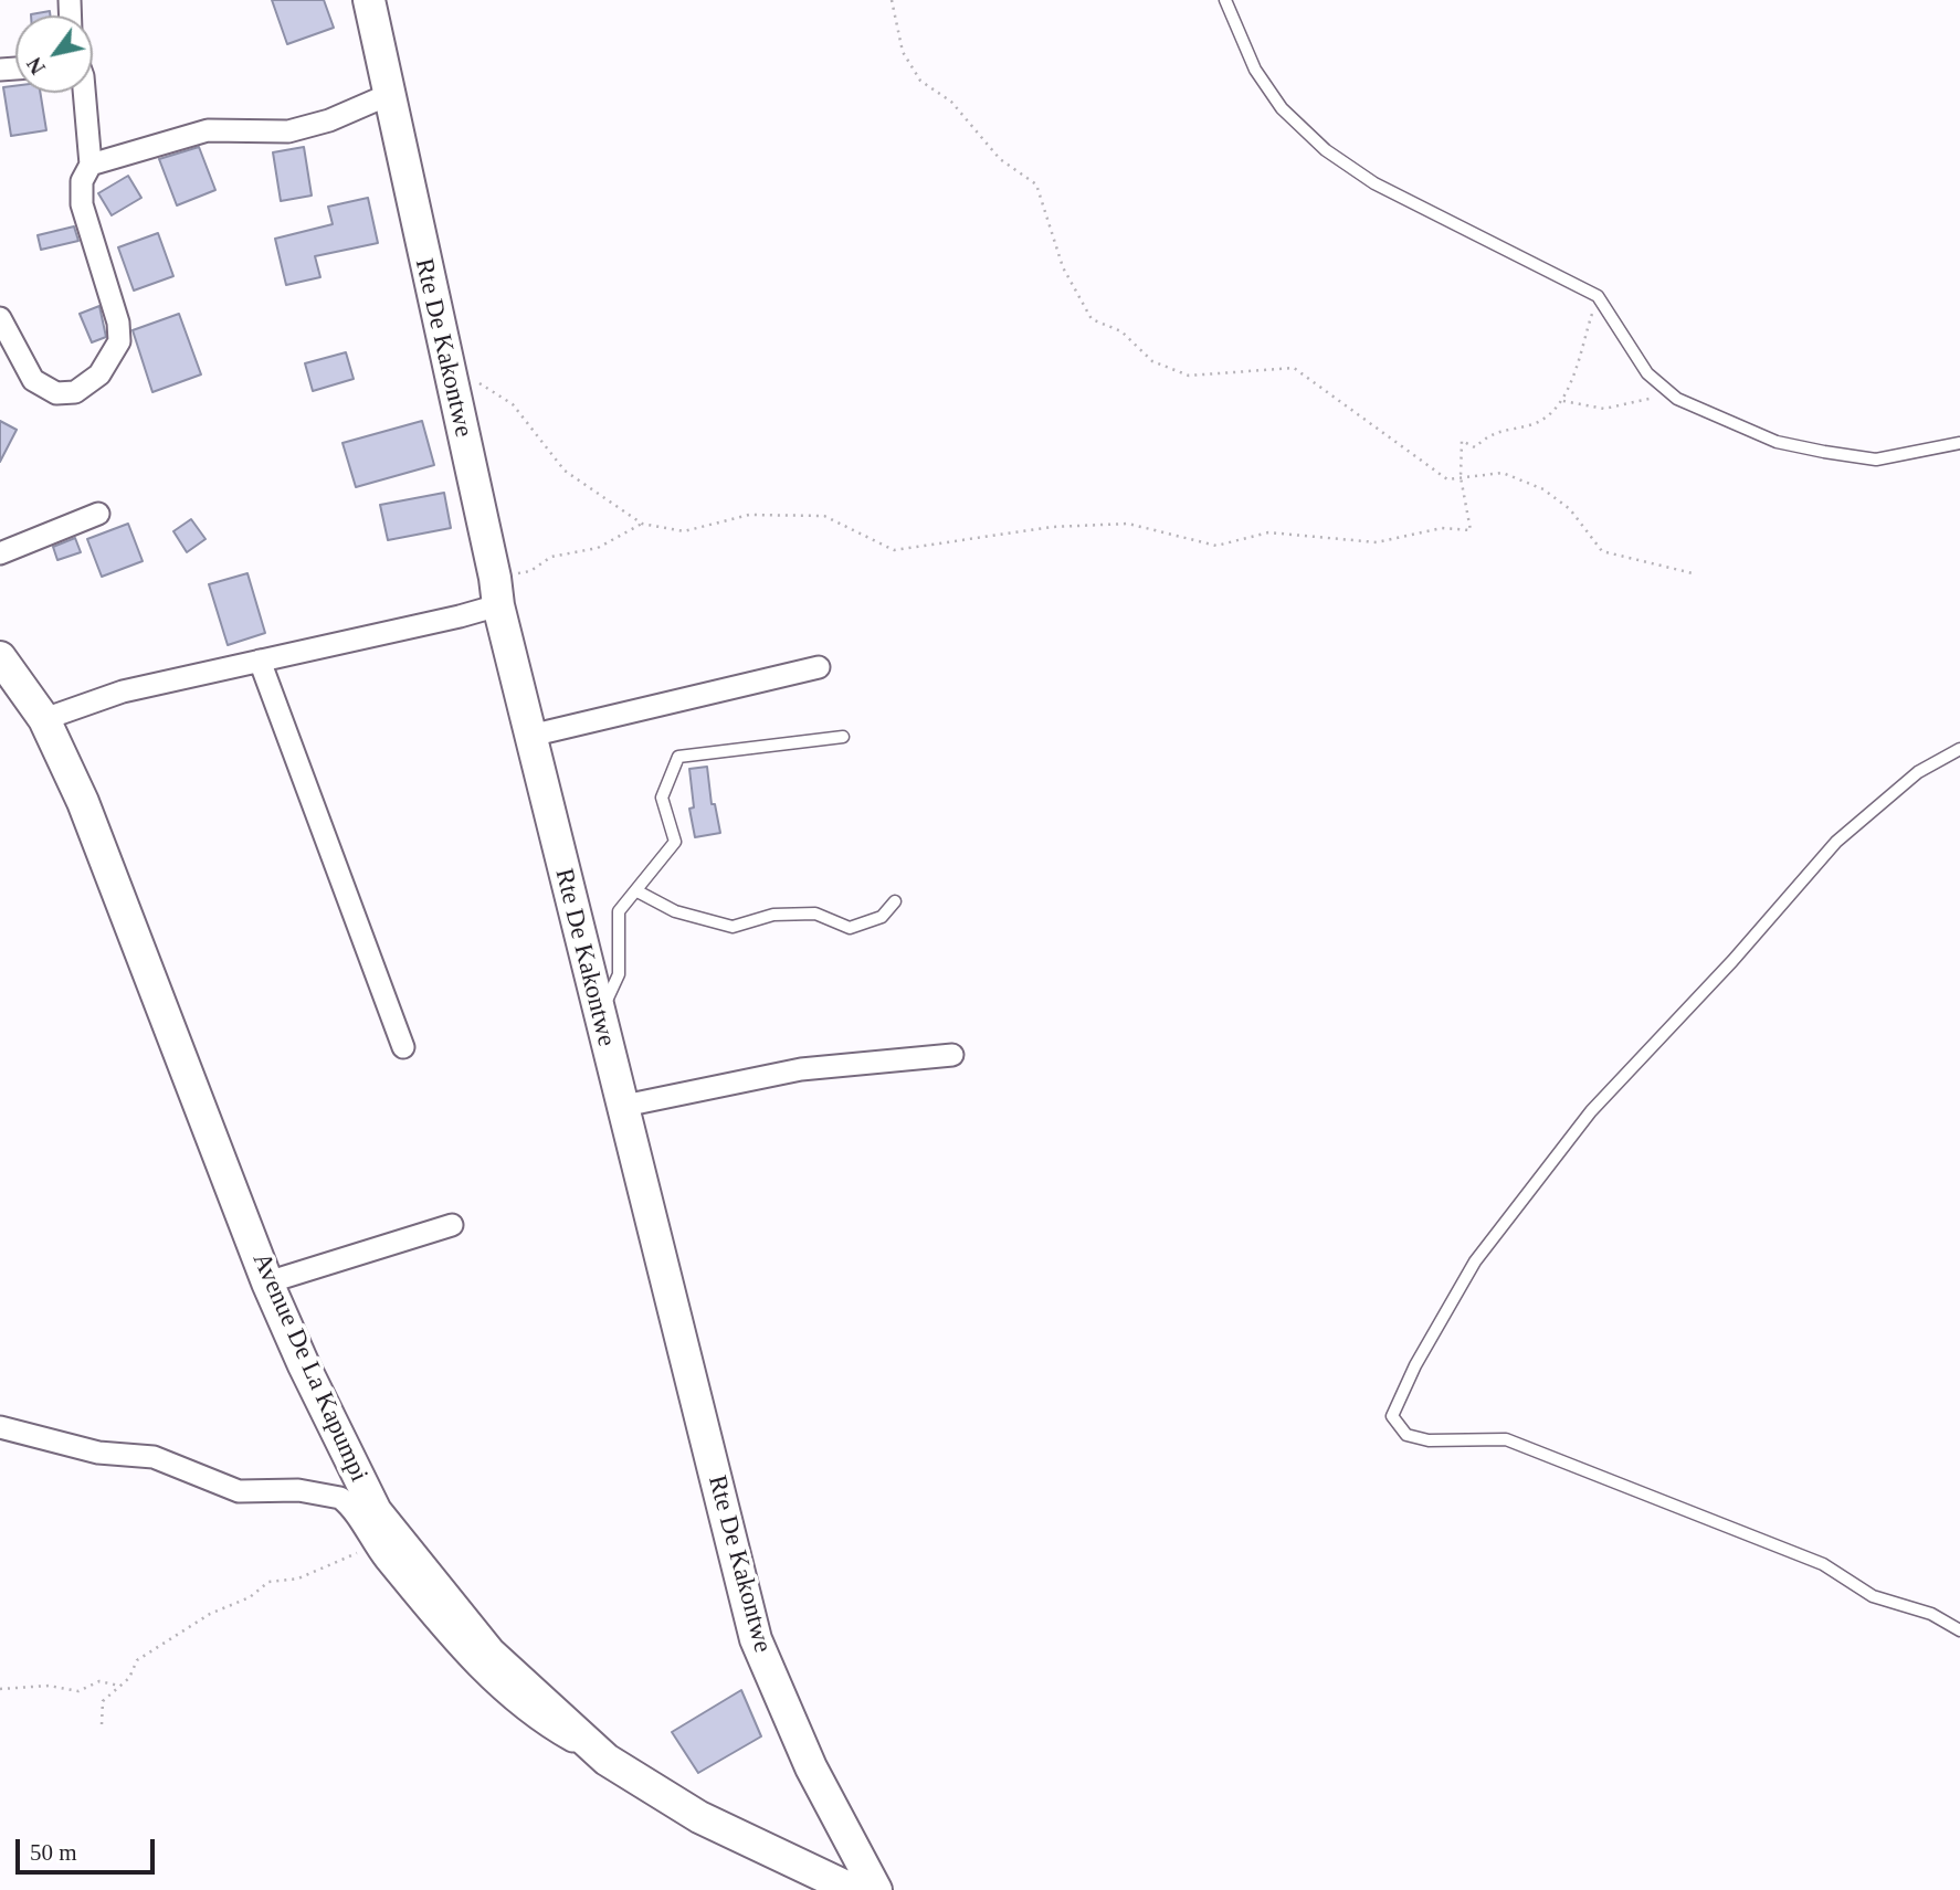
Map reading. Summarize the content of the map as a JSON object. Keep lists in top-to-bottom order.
{
  "streets": {
    "street": ["Rte De Kakontwe", "Avenue De La Kapumpi"]
  },
  "scale_bar": "50 m",
  "north": "bottom left"
}
